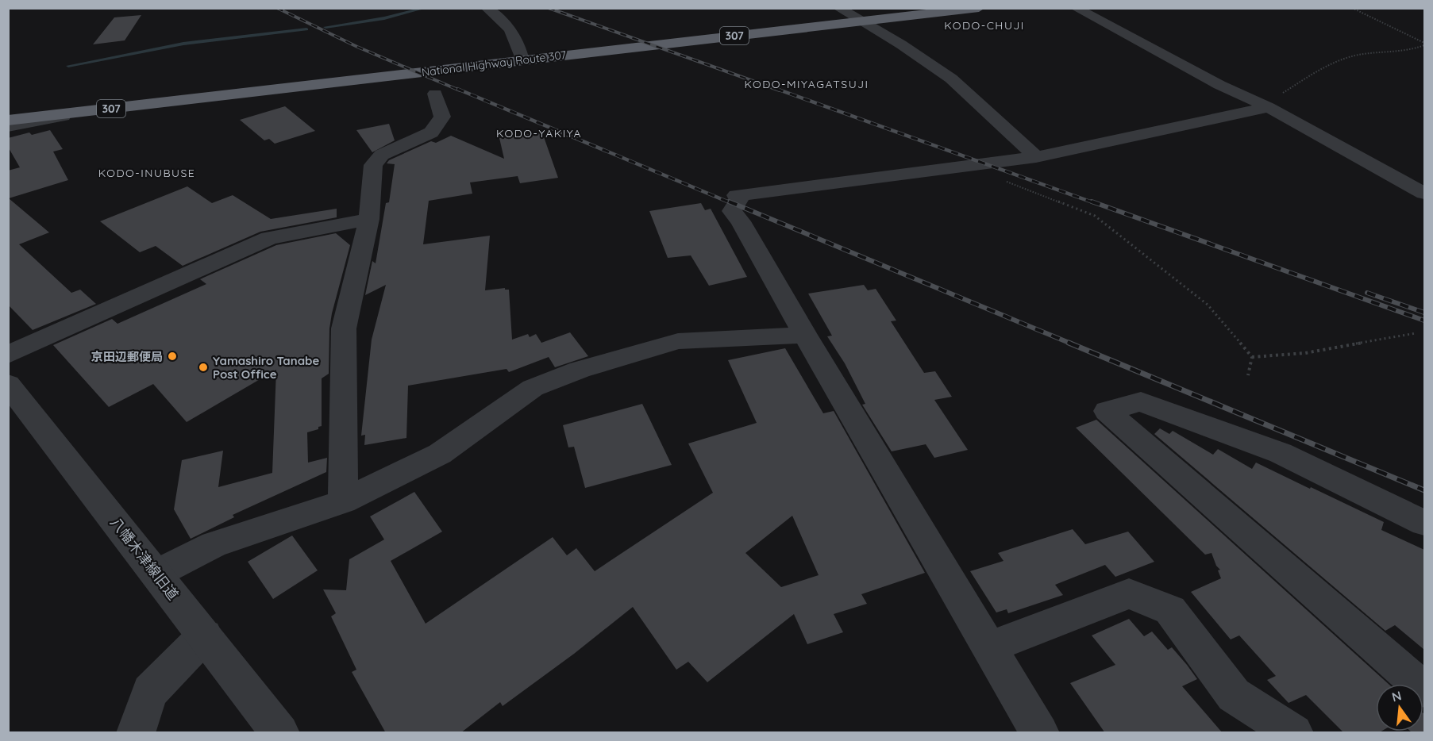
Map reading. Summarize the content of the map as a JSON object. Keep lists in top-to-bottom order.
{
  "streets": {
    "highway": ["307", "National Highway Route 307"],
    "street": ["八幡木津線旧道"]
  },
  "districts": [
    "KODO-CHUJI",
    "KODO-MIYAGATSUJI",
    "KODO-YAKIYA",
    "KODO-INUBUSE"
  ],
  "places": ["京田辺郵便局", "Yamashiro Tanabe Post Office"],
  "north": "top"
}
